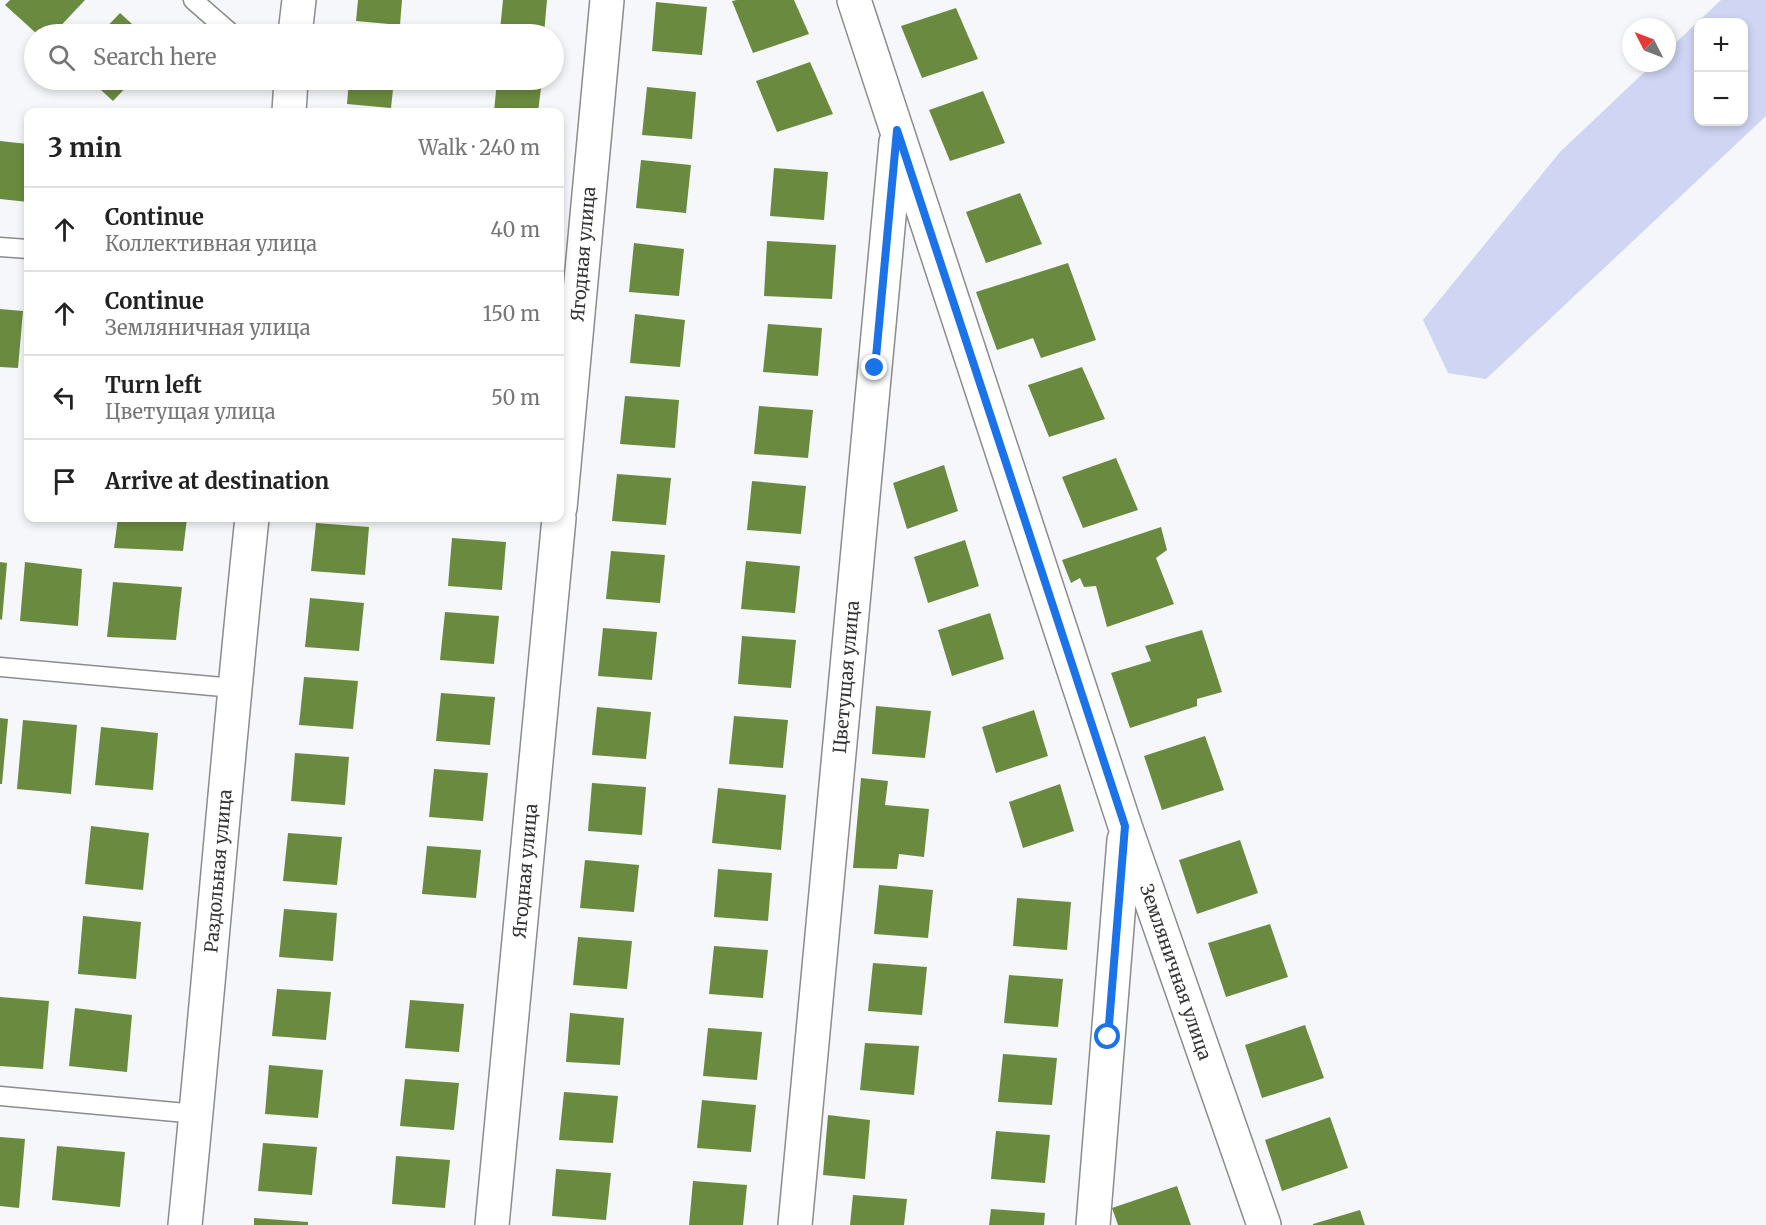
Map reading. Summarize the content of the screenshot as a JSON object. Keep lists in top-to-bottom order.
{
  "streets": {
    "street": [
      "Ягодная улица",
      "Цветущая улица",
      "Раздольная улица",
      "Земляничная улица"
    ]
  },
  "crossings": [
    ["Цветущая улица", "Земляничная улица"]
  ],
  "north": "top left",
  "page": {
    "map_buttons": ["+", "−"],
    "search": "Search here",
    "heading": ["3 min", "Walk · 240 m"],
    "list": [
      ["Continue", "Коллективная улица", "40 m"],
      ["Continue", "Земляничная улица", "150 m"],
      ["Turn left", "Цветущая улица", "50 m"],
      "Arrive at destination"
    ]
  }
}
